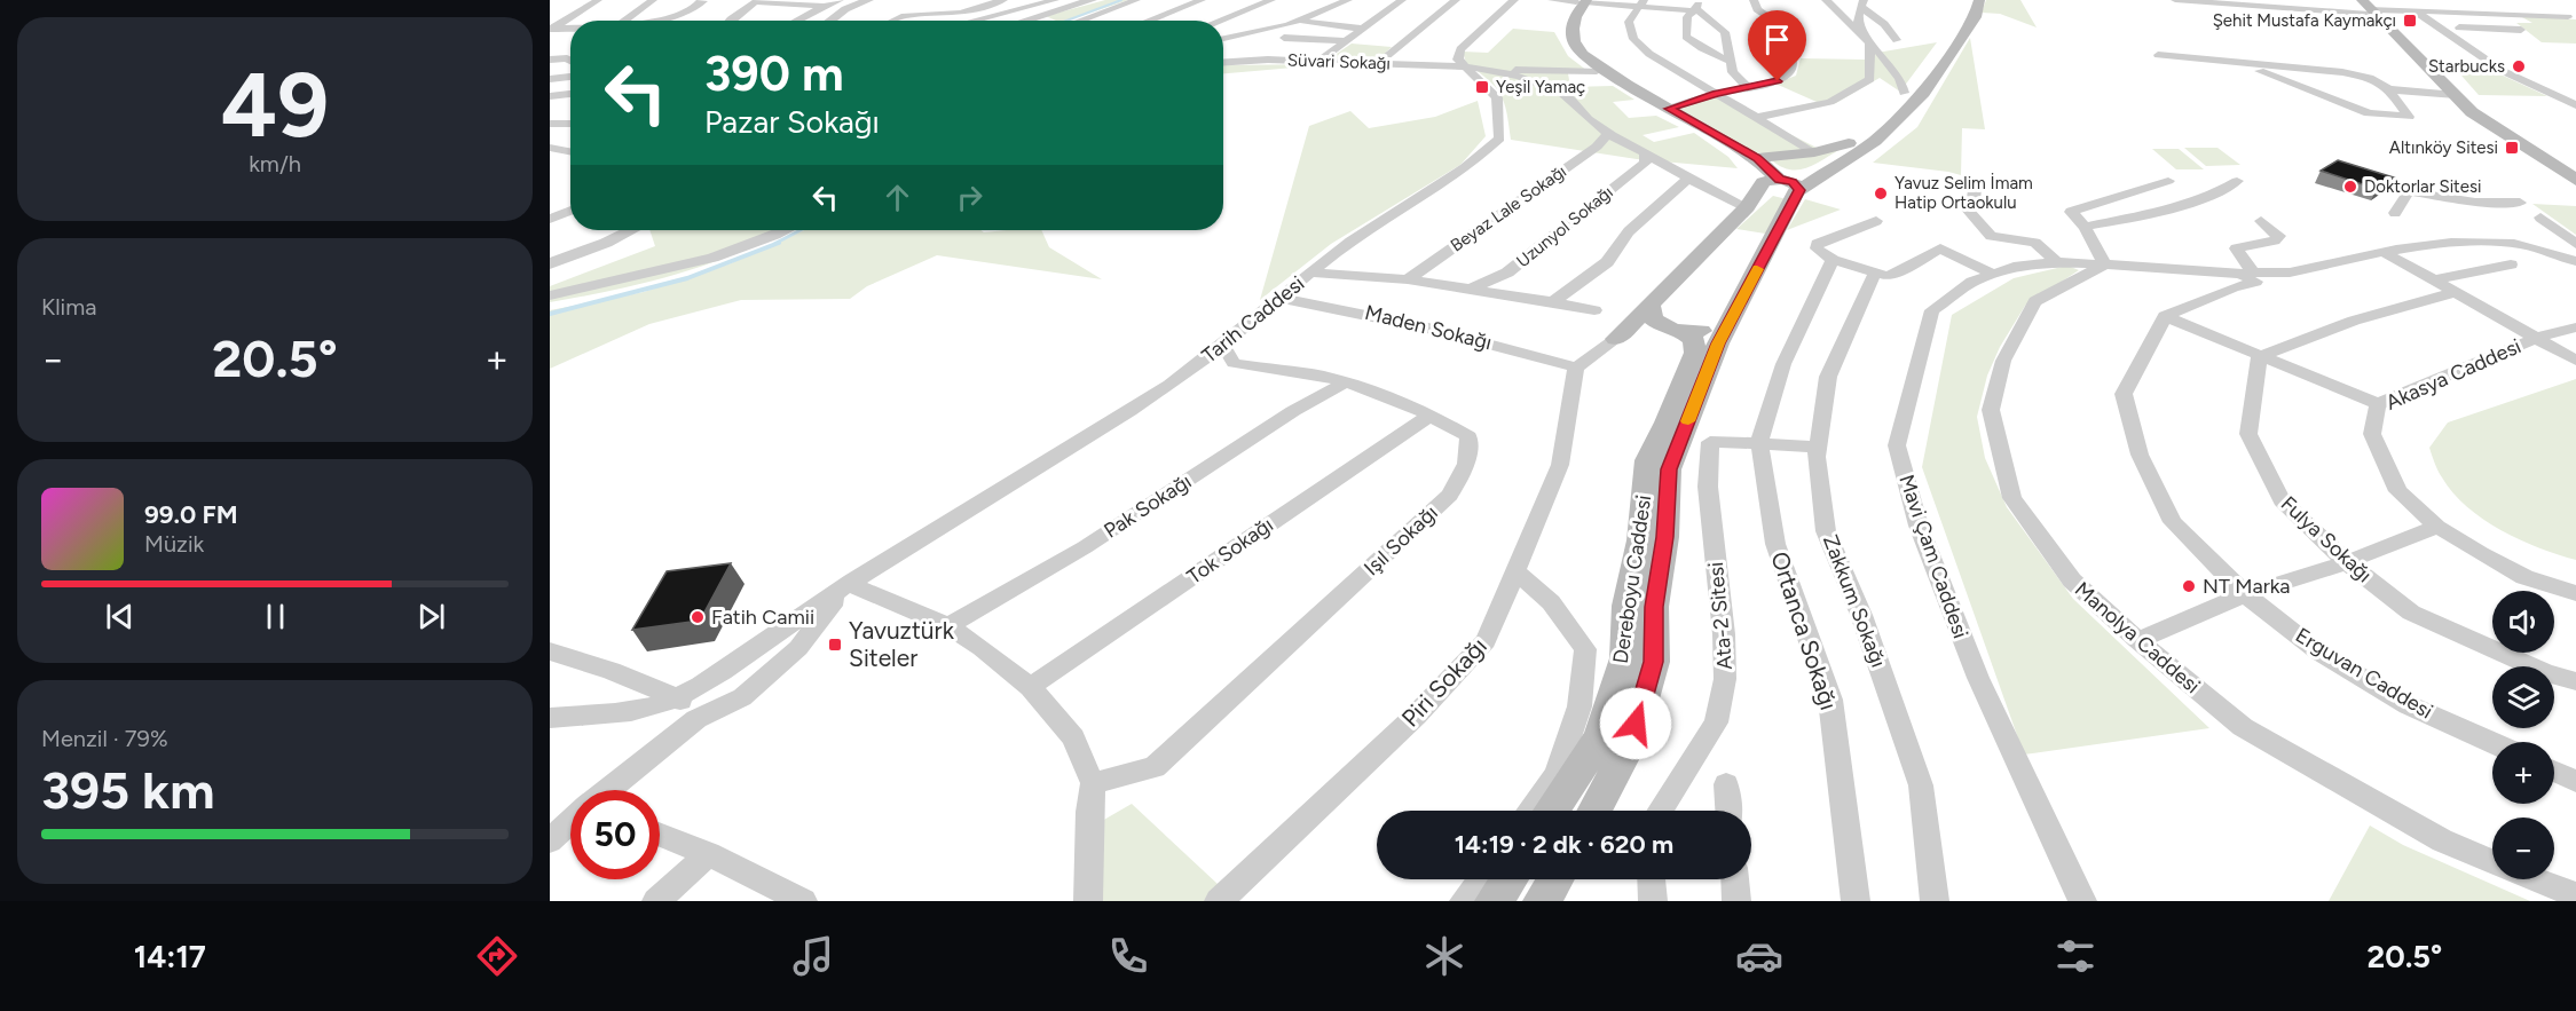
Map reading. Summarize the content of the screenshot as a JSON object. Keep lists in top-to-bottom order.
{
  "streets": {
    "main road": ["Dereboyu Caddesi"],
    "street": [
      "Süvari Sokağı",
      "Beyaz Lale Sokağı",
      "Uzunyol Sokağı",
      "Tarih Caddesi",
      "Maden Sokağı",
      "Akasya Caddesi",
      "Pak Sokağı",
      "Fulya Sokağı",
      "Işıl Sokağı",
      "Tok Sokağı",
      "Mavi Çam Caddesi",
      "Zakkum Sokağı",
      "Ata-2 Sitesi",
      "Ortanca Sokağı",
      "Manolya Caddesi",
      "Erguvan Caddesi",
      "Piri Sokağı"
    ]
  },
  "crossings": [
    ["Süvari Sokağı", "Tarih Caddesi"],
    ["Tarih Caddesi", "Maden Sokağı"],
    ["Tarih Caddesi", "Işıl Sokağı"],
    ["Maden Sokağı", "Piri Sokağı"],
    ["Pak Sokağı", "Işıl Sokağı"],
    ["Işıl Sokağı", "Tok Sokağı"],
    ["Mavi Çam Caddesi", "Manolya Caddesi"],
    ["Zakkum Sokağı", "Ata-2 Sitesi"],
    ["Ata-2 Sitesi", "Ortanca Sokağı"]
  ],
  "places": {
    "transit": [
      "Şehit Mustafa Kaymakçı",
      "Yeşil Yamaç",
      "Altınköy Sitesi",
      "Yavuztürk Siteler"
    ],
    "other": [
      "Starbucks",
      "Doktorlar Sitesi",
      "Yavuz Selim İmam Hatip Ortaokulu",
      "NT Marka",
      "Fatih Camii"
    ]
  },
  "page": {
    "tile": [
      ["49", "km/h"],
      "Klima",
      ["Menzil · 79%", "395 km"]
    ],
    "turn": ["390 m", "Pazar Sokağı"],
    "heat": ["−", "20.5°", "+"],
    "song": ["99.0 FM", "Müzik"],
    "map_buttons": ["+", "−"],
    "limit": "50",
    "trip": "14:19 · 2 dk · 620 m",
    "tabs": ["14:17", "20.5°"]
  }
}
